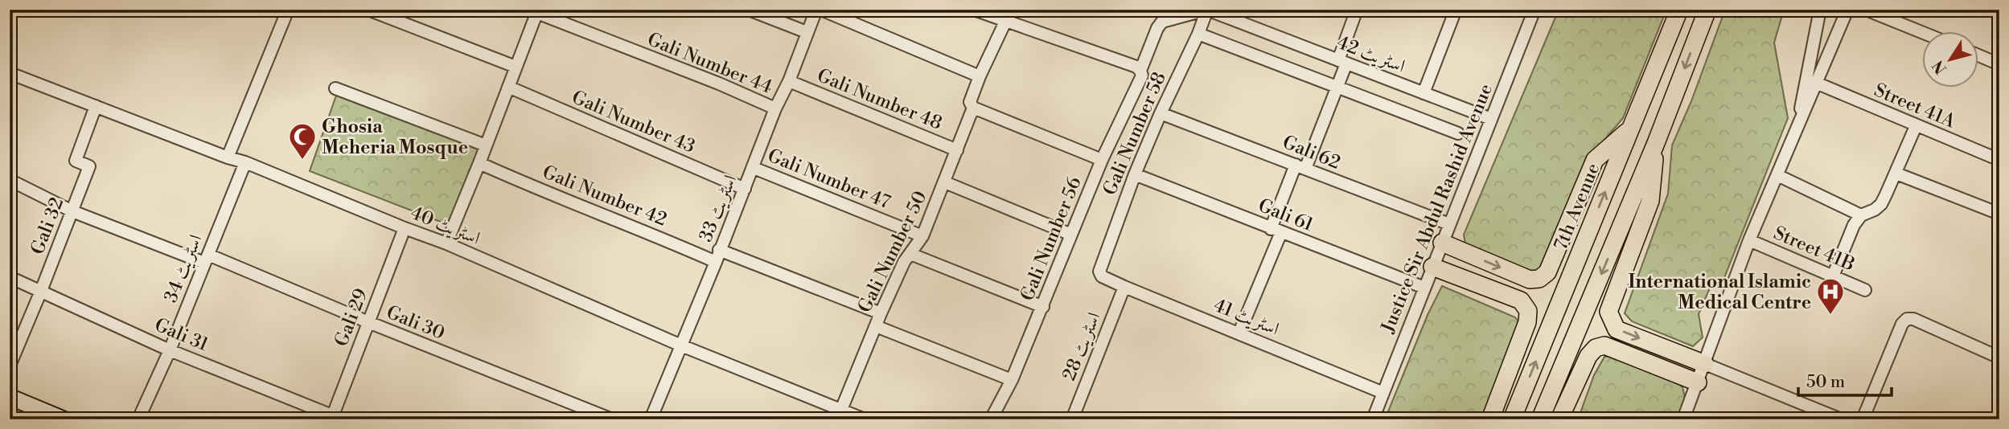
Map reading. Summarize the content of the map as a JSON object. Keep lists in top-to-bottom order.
{
  "streets": {
    "main road": ["7th Avenue"],
    "street": [
      "اسٹریٹ 42",
      "Gali Number 44",
      "Gali Number 48",
      "Street 41A",
      "Gali Number 43",
      "Gali Number 58",
      "Gali 62",
      "Gali Number 47",
      "Gali Number 42",
      "اسٹریٹ 33",
      "Justice Sir Abdul Rashid Avenue",
      "Gali 61",
      "اسٹریٹ 40",
      "Gali 32",
      "Gali Number 56",
      "Street 41B",
      "Gali Number 50",
      "اسٹریٹ 34",
      "اسٹریٹ 41",
      "Gali 29",
      "Gali 30",
      "Gali 31",
      "اسٹریٹ 28"
    ]
  },
  "crossings": [
    ["اسٹریٹ 42", "Gali Number 58"],
    ["اسٹریٹ 42", "Justice Sir Abdul Rashid Avenue"],
    ["اسٹریٹ 42", "Gali Number 56"],
    ["Gali Number 44", "اسٹریٹ 33"],
    ["Gali Number 48", "اسٹریٹ 33"],
    ["Gali Number 48", "Gali Number 50"],
    ["Gali Number 43", "اسٹریٹ 33"],
    ["Gali Number 58", "Gali 62"],
    ["Gali Number 58", "Gali 61"],
    ["Gali Number 58", "Gali Number 56"],
    ["Gali Number 58", "اسٹریٹ 41"],
    ["Gali 62", "Justice Sir Abdul Rashid Avenue"],
    ["Gali Number 47", "اسٹریٹ 33"],
    ["Gali Number 47", "Gali Number 50"],
    ["Gali Number 42", "اسٹریٹ 33"],
    ["اسٹریٹ 33", "اسٹریٹ 40"],
    ["Justice Sir Abdul Rashid Avenue", "Gali 61"],
    ["Justice Sir Abdul Rashid Avenue", "اسٹریٹ 41"],
    ["اسٹریٹ 40", "Gali 32"],
    ["اسٹریٹ 40", "Gali Number 50"],
    ["اسٹریٹ 40", "اسٹریٹ 34"],
    ["اسٹریٹ 40", "Gali 29"],
    ["Gali 32", "Gali 30"],
    ["Gali 32", "Gali 31"],
    ["اسٹریٹ 34", "Gali 30"],
    ["اسٹریٹ 34", "Gali 31"],
    ["اسٹریٹ 41", "اسٹریٹ 28"],
    ["Gali 29", "Gali 30"],
    ["Gali 29", "Gali 31"]
  ],
  "places": {
    "mosque": ["Ghosia Meheria Mosque"],
    "hospital": ["International Islamic Medical Centre"]
  },
  "scale_bar": "50 m",
  "north": "bottom left"
}
